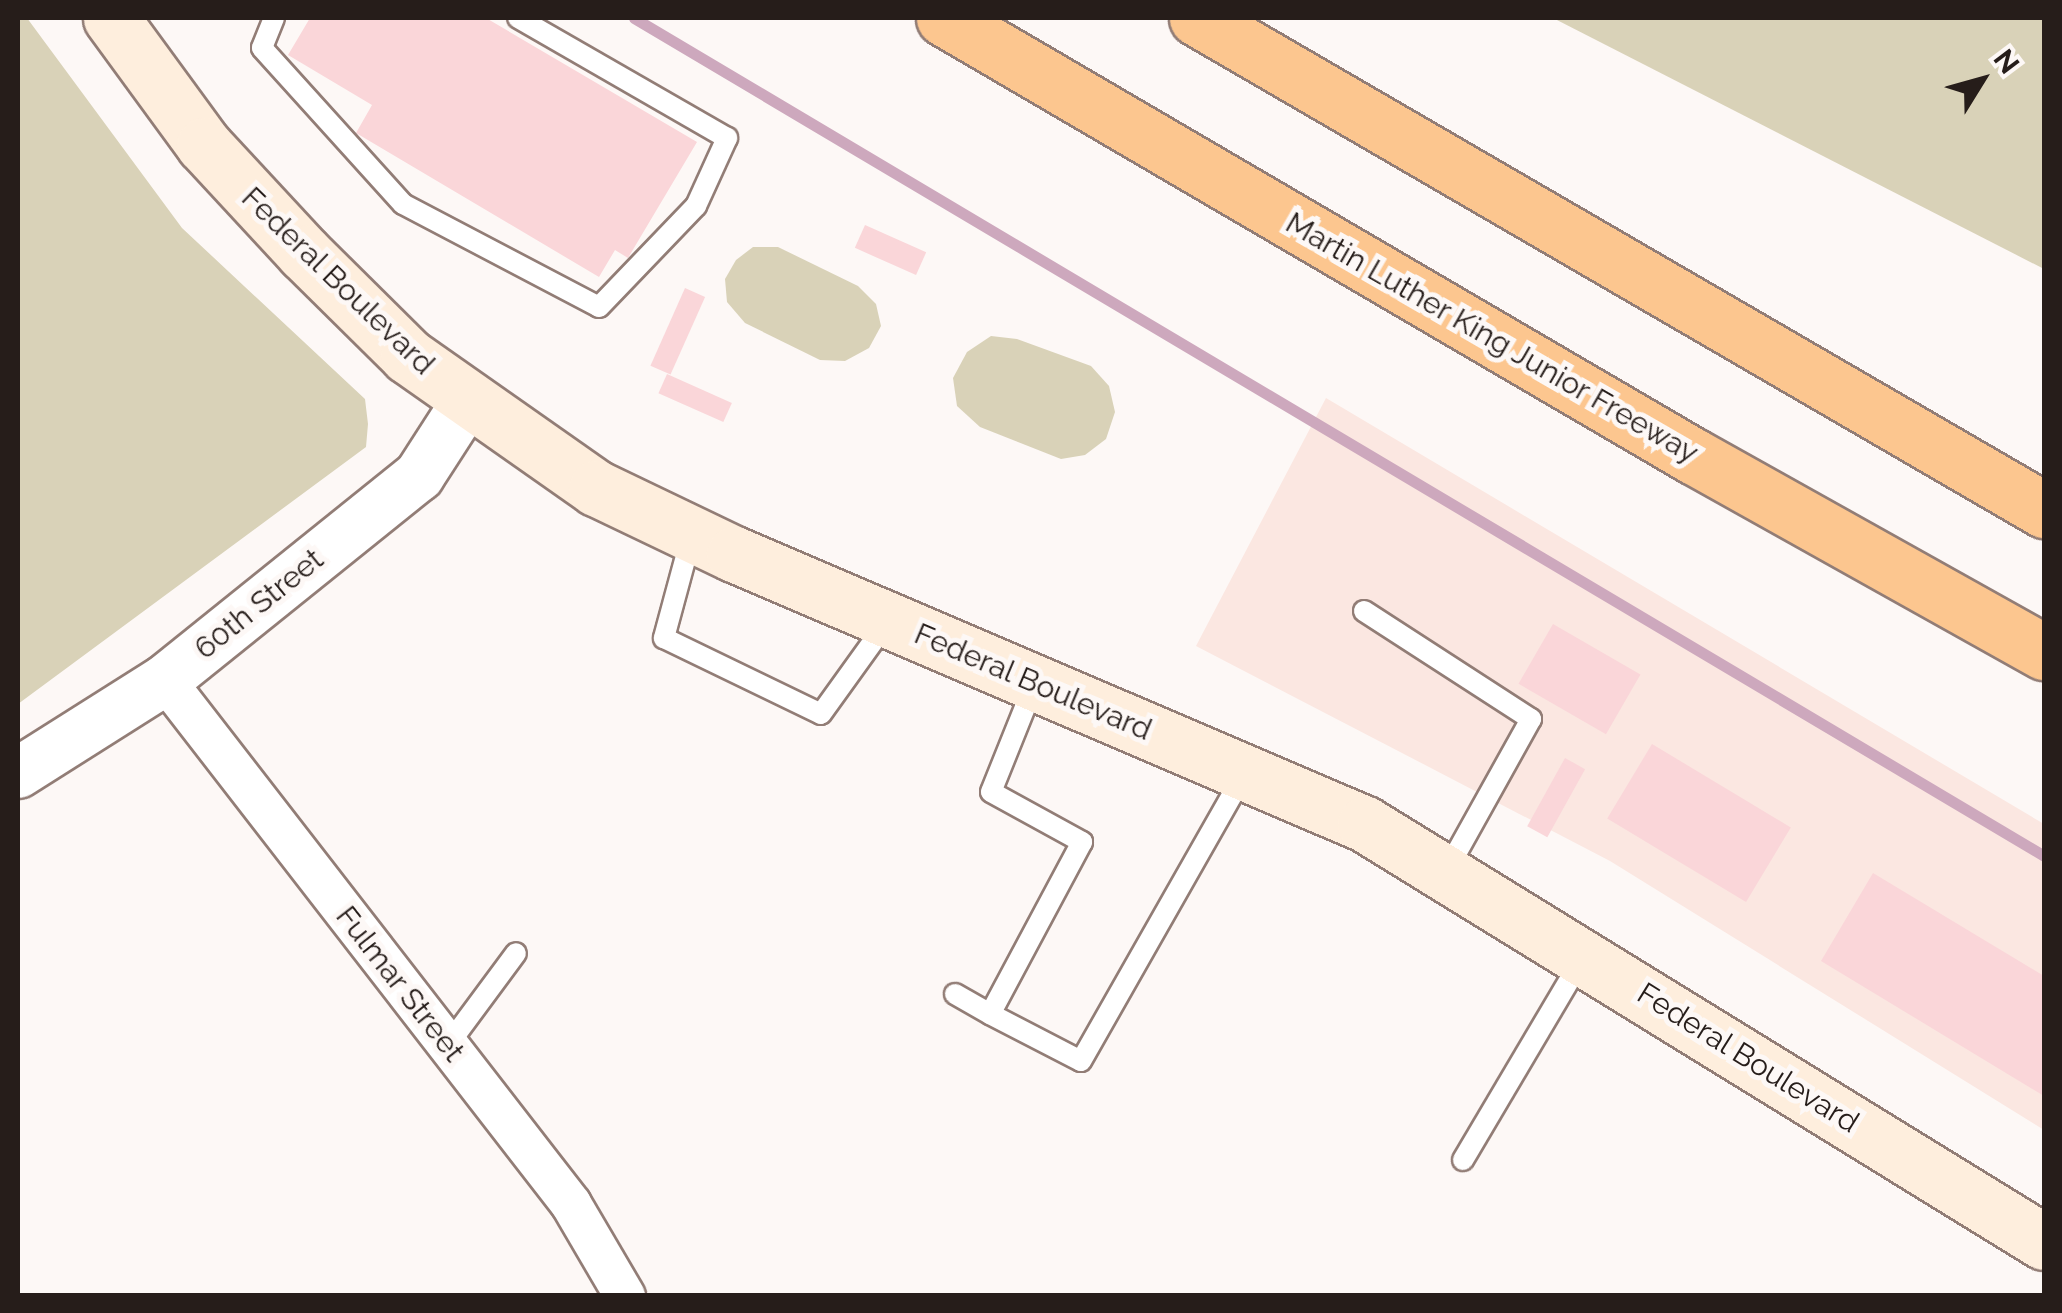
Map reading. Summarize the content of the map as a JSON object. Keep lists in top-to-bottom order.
{
  "streets": {
    "highway": ["Martin Luther King Junior Freeway"],
    "main road": ["Federal Boulevard"],
    "street": ["60th Street", "Fulmar Street"]
  },
  "crossings": [
    ["Federal Boulevard", "60th Street"],
    ["60th Street", "Fulmar Street"]
  ],
  "north": "top right"
}
